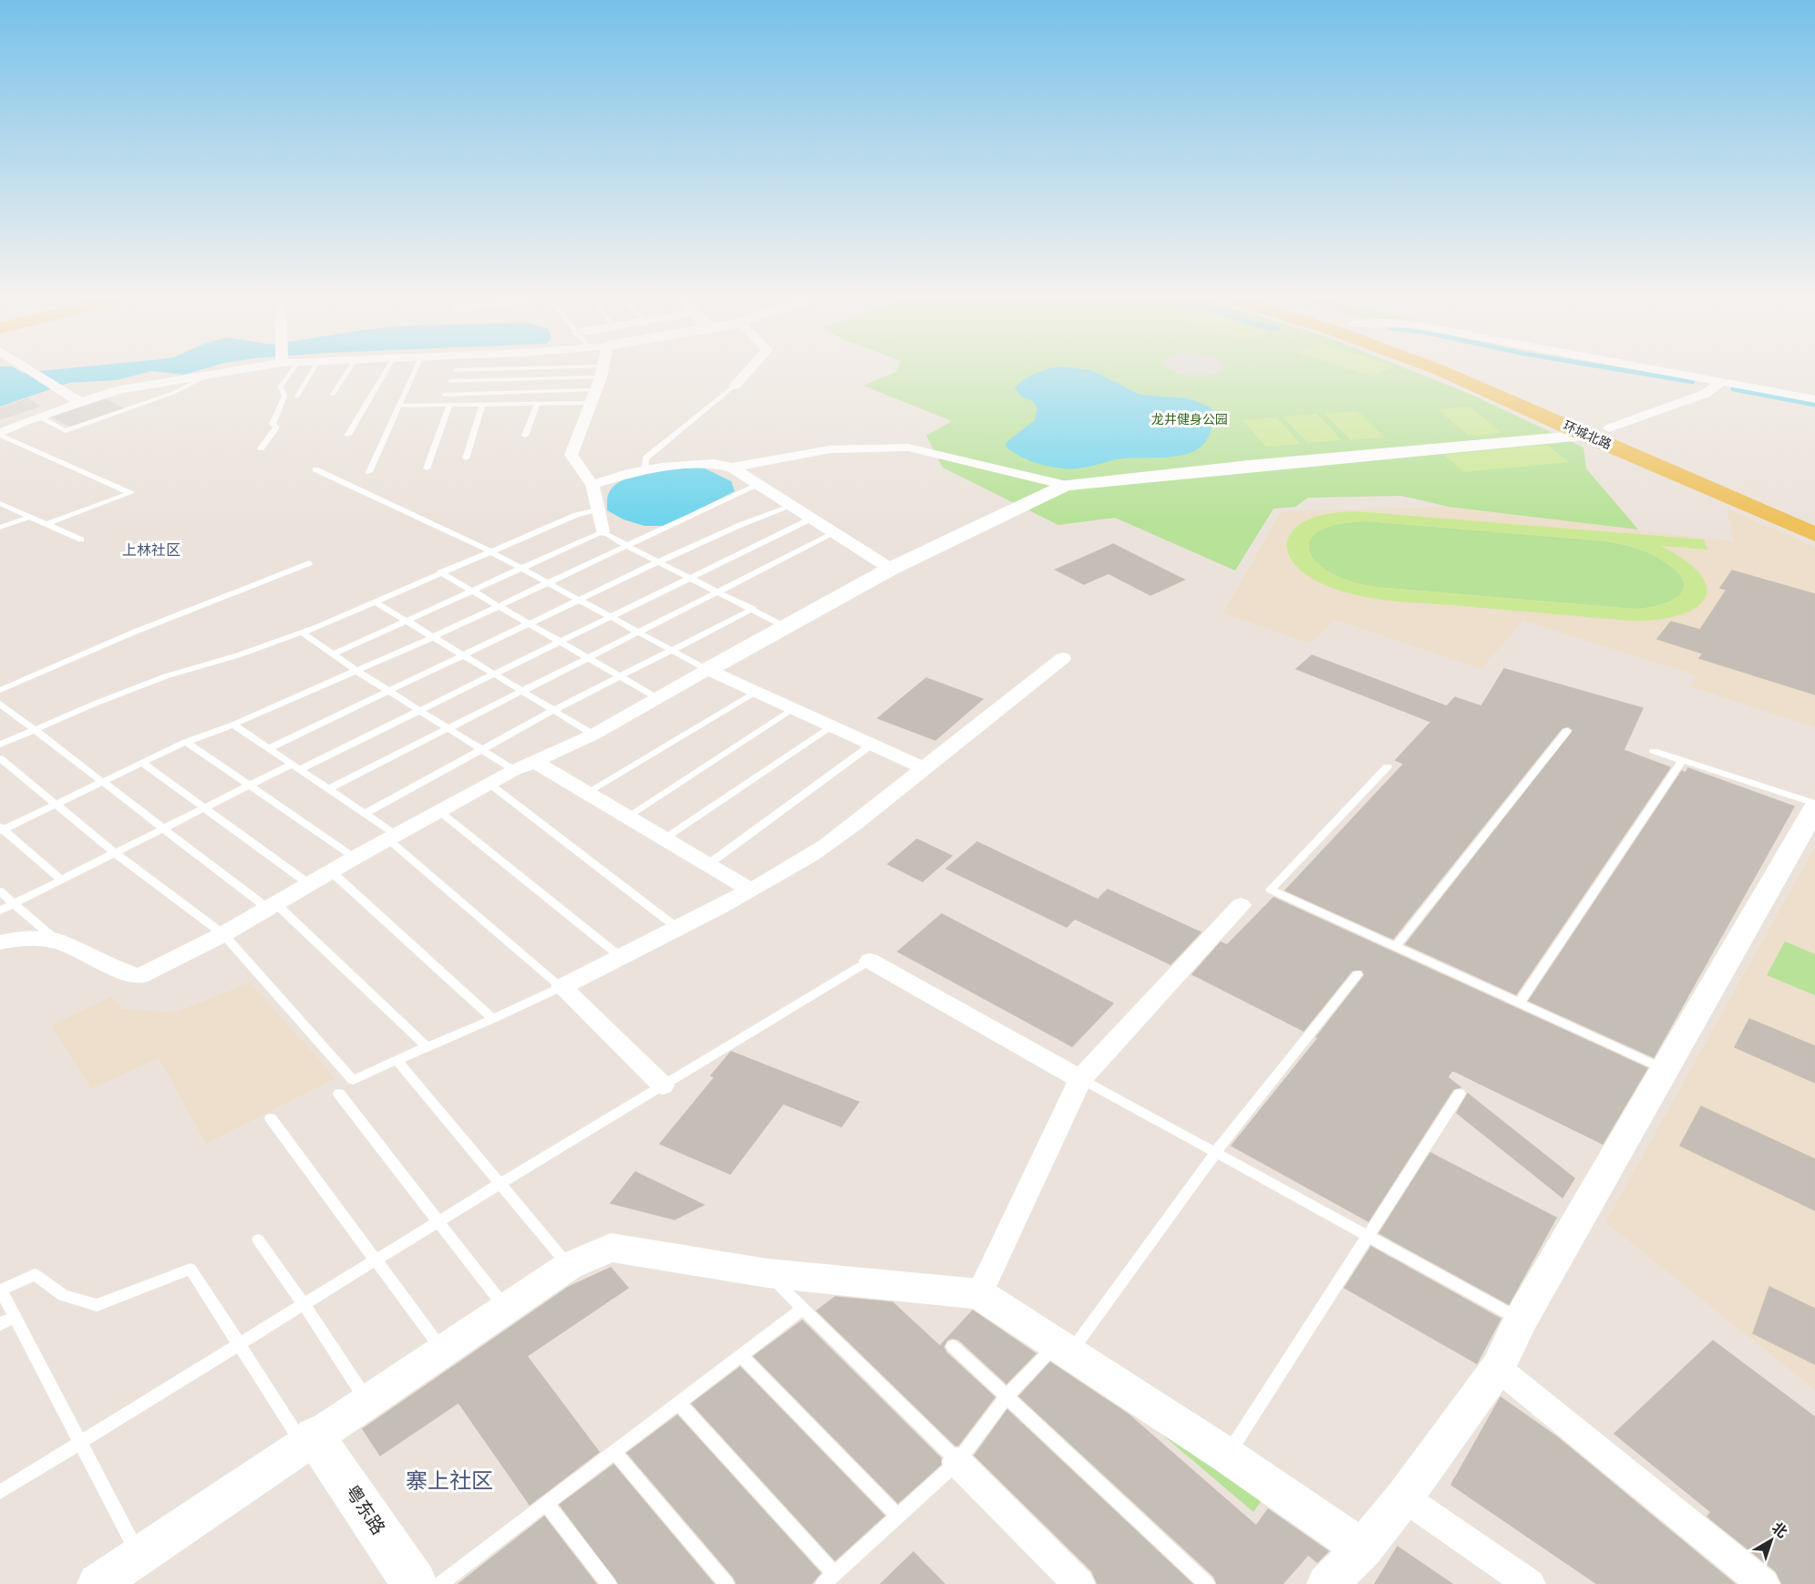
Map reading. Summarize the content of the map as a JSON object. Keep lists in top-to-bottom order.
{
  "streets": {
    "main road": ["环城北路", "粤东路"]
  },
  "districts": ["上林社区", "寨上社区"],
  "parks": ["龙井健身公园"],
  "north": "top right"
}
